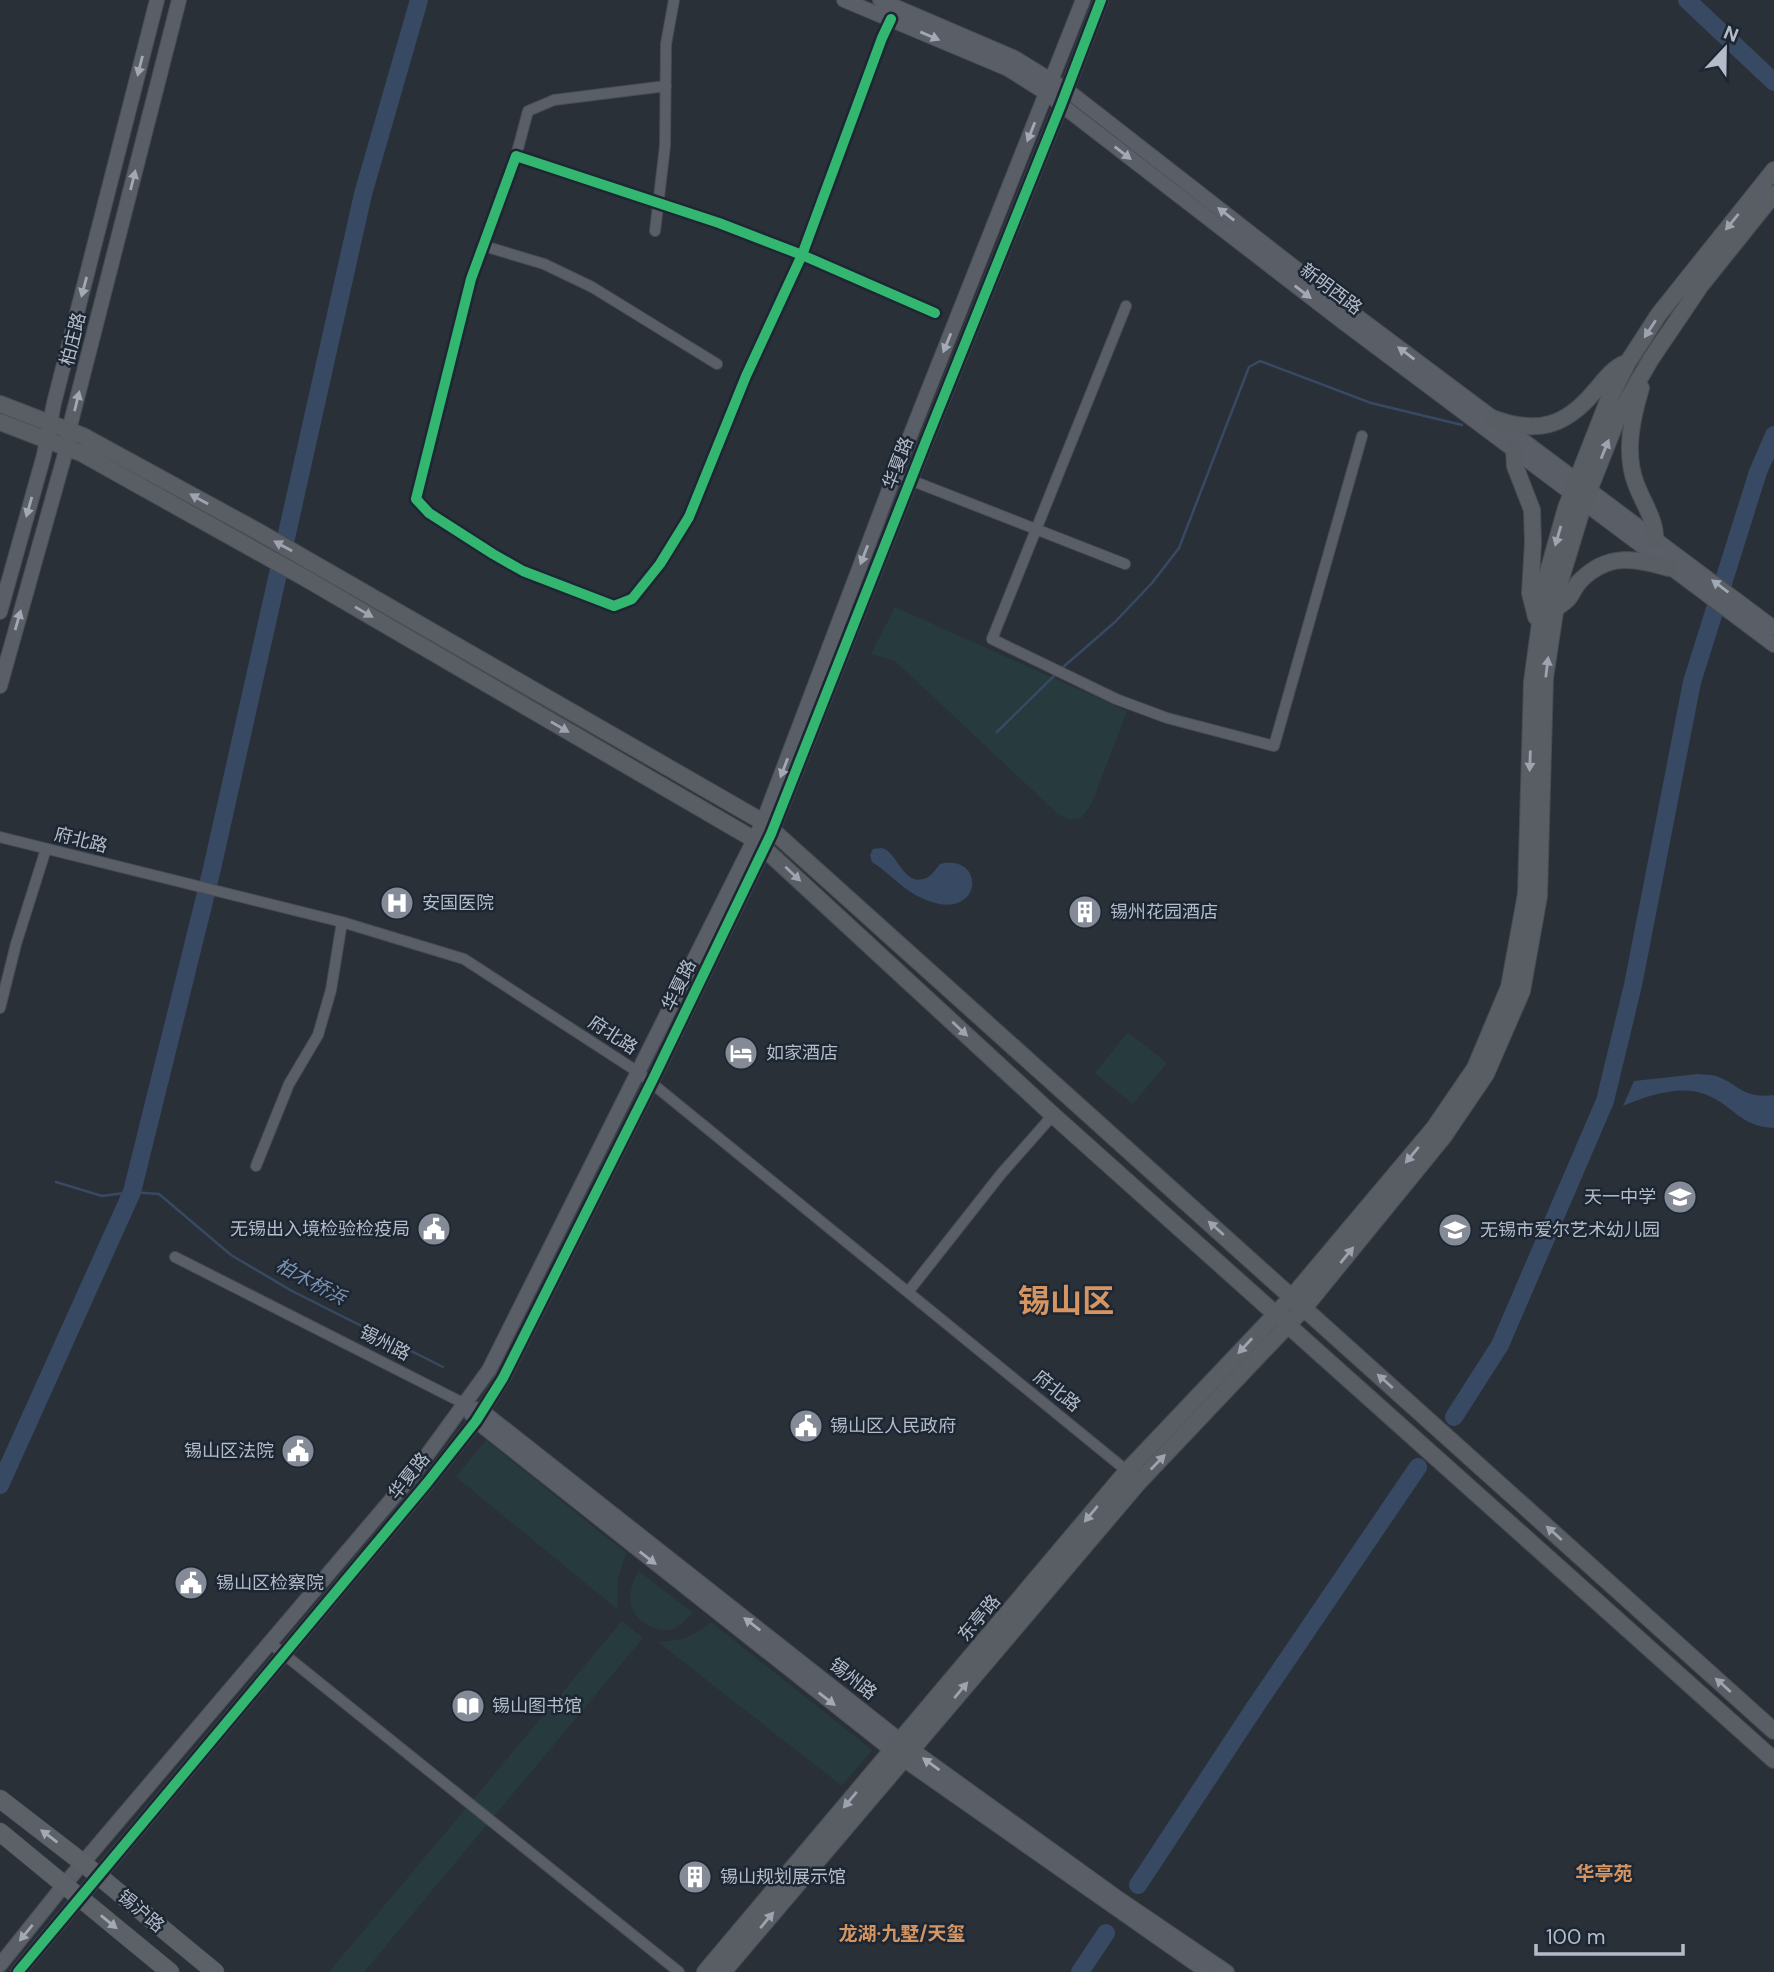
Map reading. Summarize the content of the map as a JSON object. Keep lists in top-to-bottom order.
{
  "streets": {
    "main road": ["东亭路", "锡沪路"],
    "street": [
      "新明西路",
      "柏庄路",
      "华夏路",
      "府北路",
      "锡州路"
    ]
  },
  "crossings": [
    ["新明西路", "华夏路"],
    ["华夏路", "府北路"],
    ["华夏路", "锡州路"],
    ["华夏路", "锡沪路"],
    ["府北路", "东亭路"],
    ["锡州路", "东亭路"]
  ],
  "districts": ["锡山区", "华亭苑", "龙湖·九墅/天玺"],
  "water": ["柏木桥浜"],
  "places": {
    "hospital": ["安国医院"],
    "building": ["锡州花园酒店", "锡山规划展示馆"],
    "hotel": ["如家酒店"],
    "school or university": ["天一中学", "无锡市爱尔艺术幼儿园"],
    "public building": [
      "无锡出入境检验检疫局",
      "锡山区人民政府",
      "锡山区法院",
      "锡山区检察院"
    ],
    "library": ["锡山图书馆"]
  },
  "scale_bar": "100 m",
  "north": "top"
}
